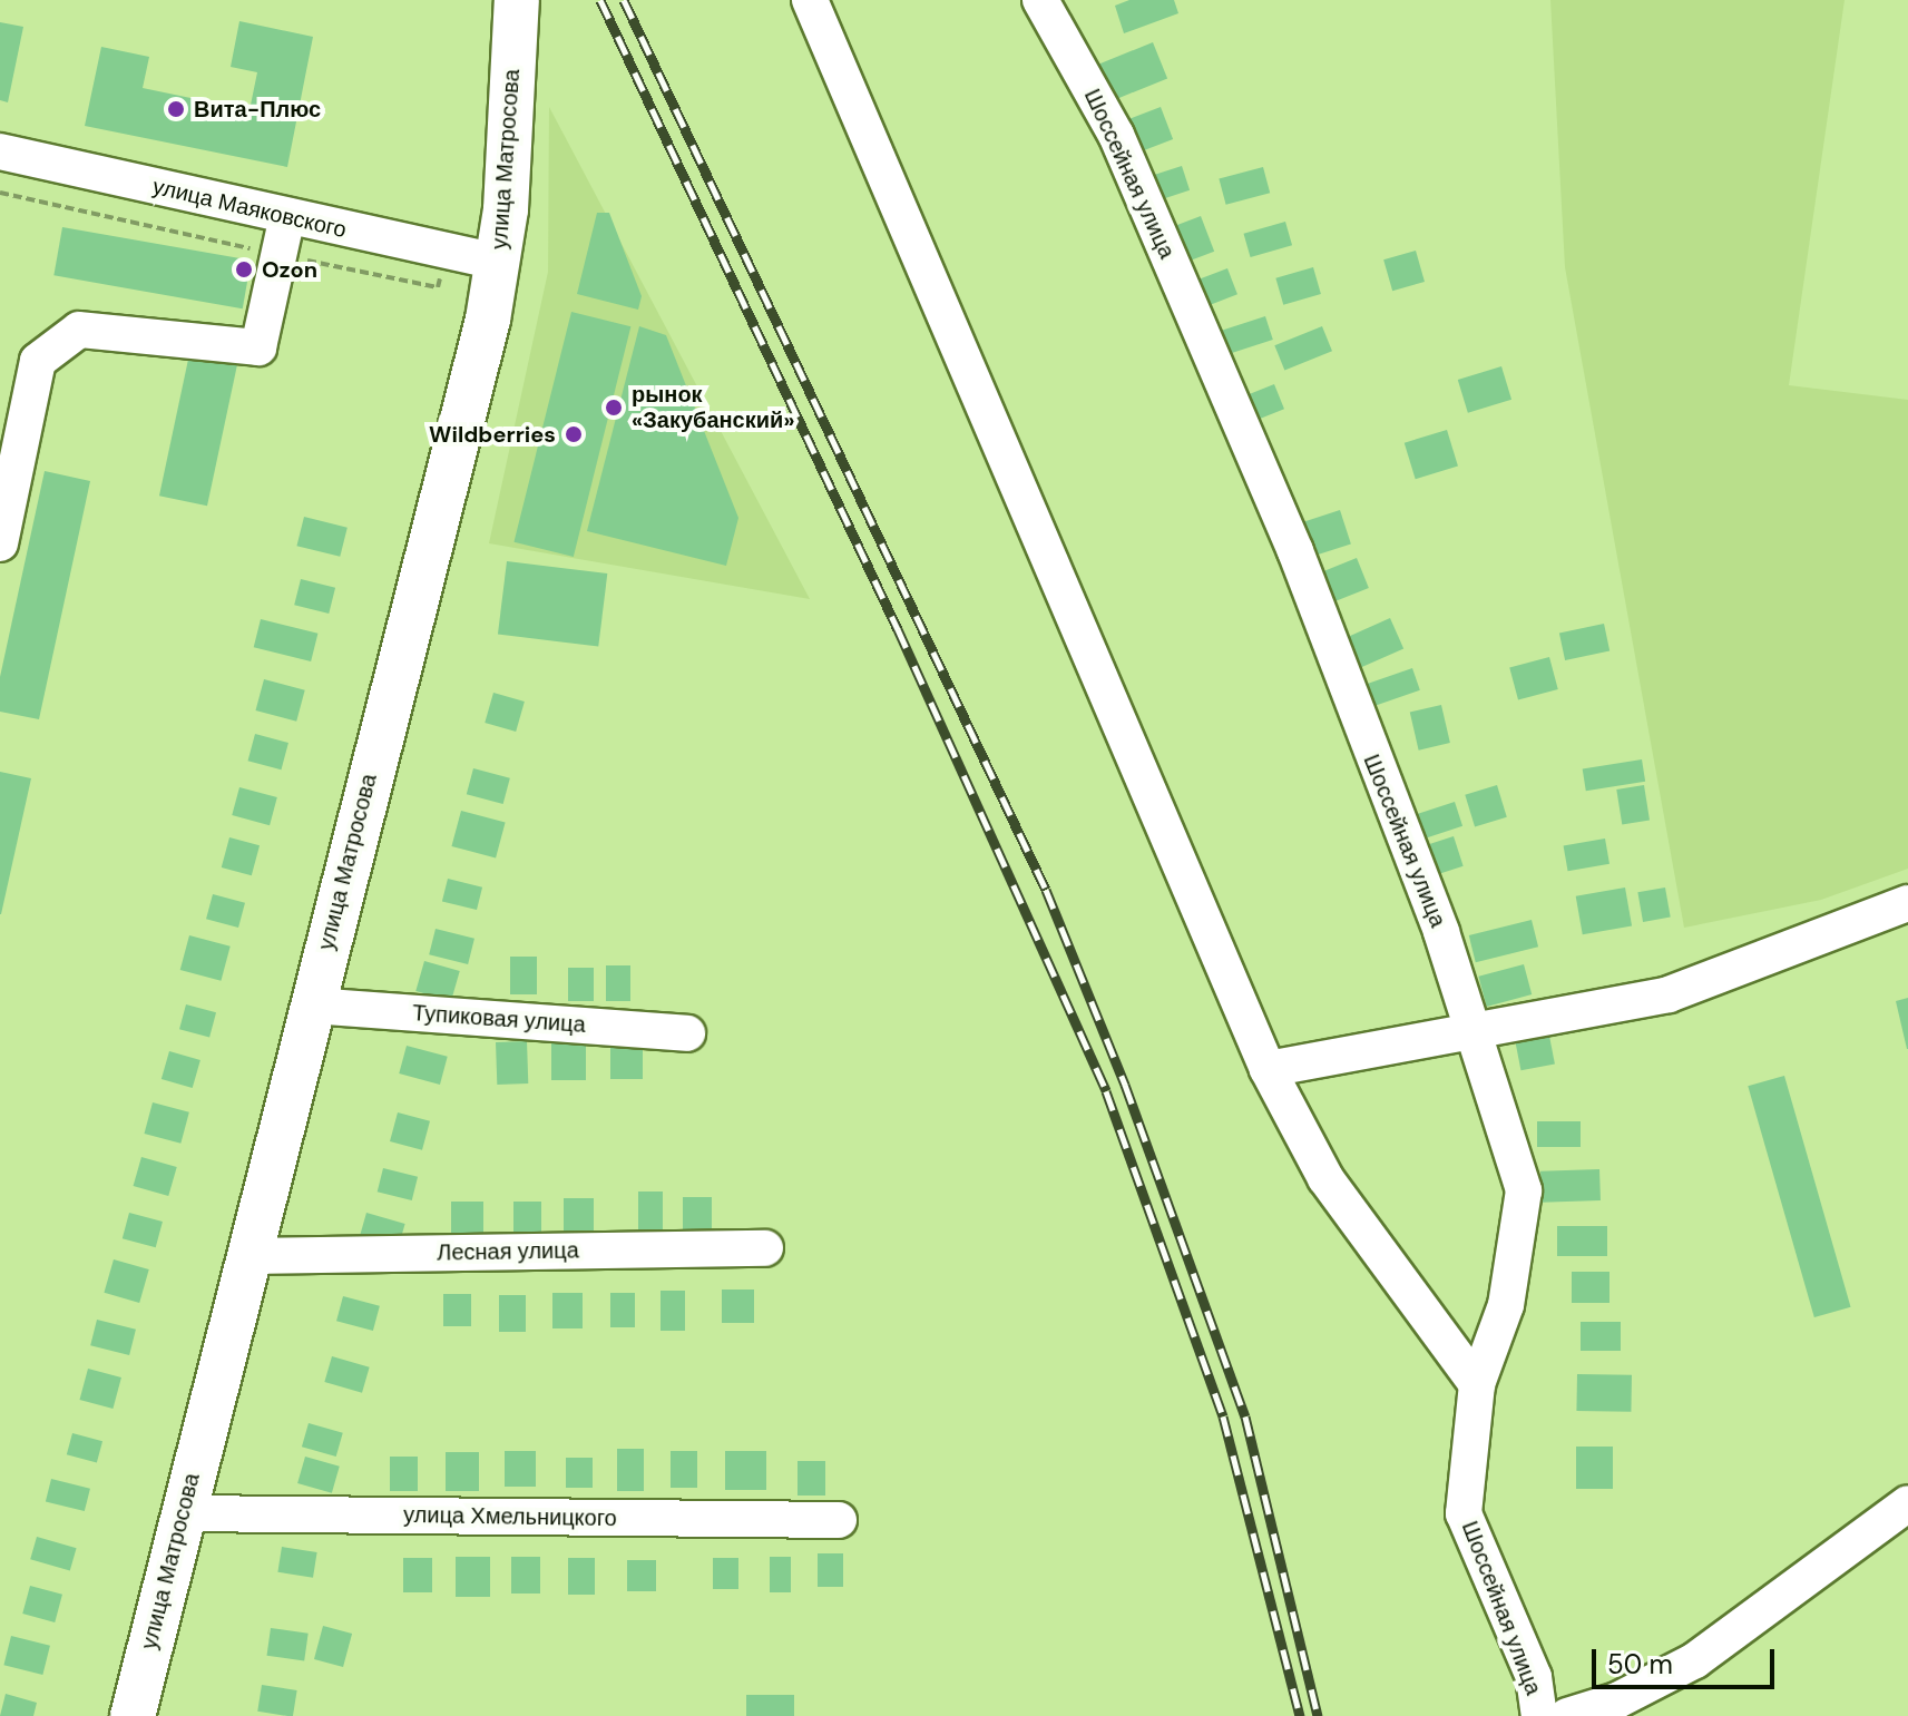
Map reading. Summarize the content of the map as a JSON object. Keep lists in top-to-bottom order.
{
  "streets": {
    "main road": ["улица Матросова"],
    "street": [
      "Шоссейная улица",
      "улица Маяковского",
      "Тупиковая улица",
      "Лесная улица",
      "улица Хмельницкого"
    ]
  },
  "crossings": [
    ["улица Матросова", "улица Маяковского"],
    ["улица Матросова", "Тупиковая улица"],
    ["улица Матросова", "Лесная улица"],
    ["улица Матросова", "улица Хмельницкого"]
  ],
  "places": [
    "Вита-Плюс",
    "Ozon",
    "рынок «Закубанский»",
    "Wildberries"
  ],
  "scale_bar": "50 m"
}
